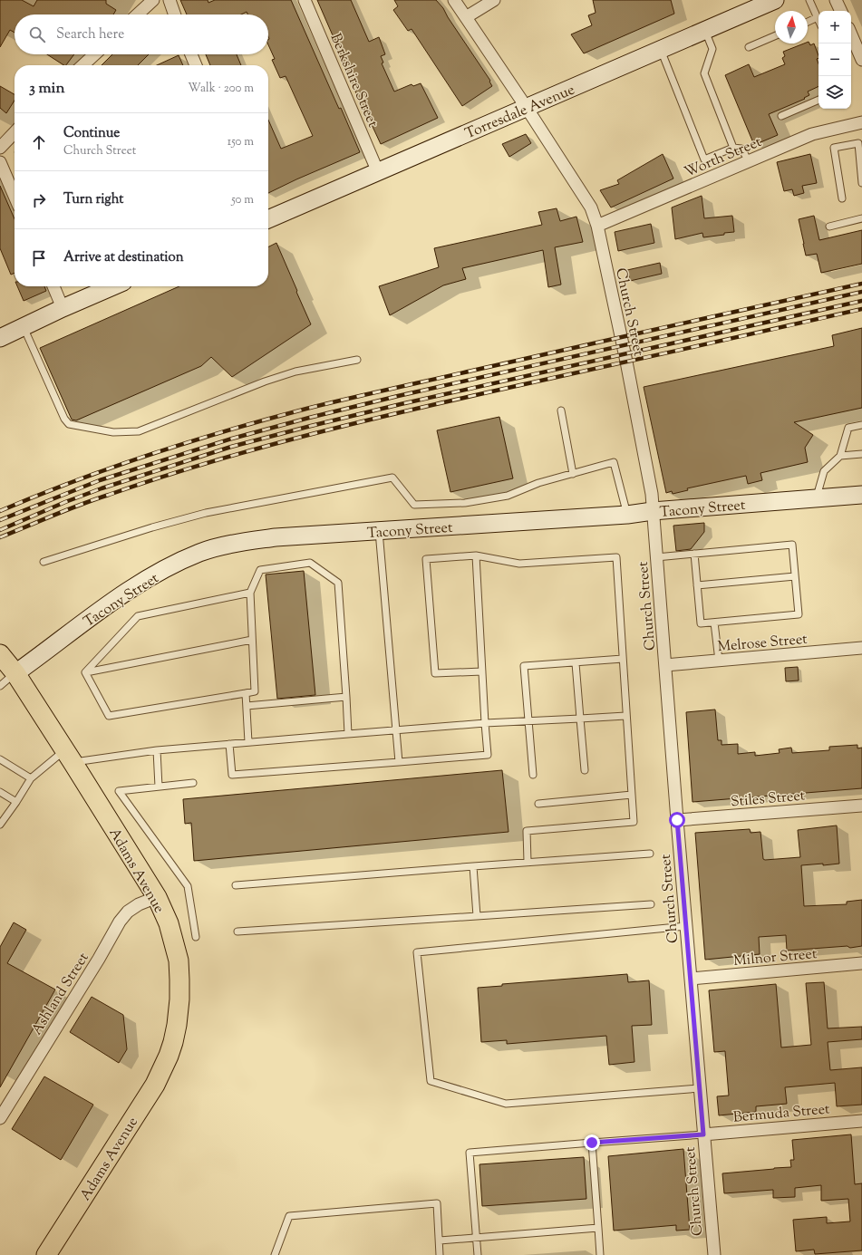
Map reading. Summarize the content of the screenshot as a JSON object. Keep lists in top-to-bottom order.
{
  "streets": {
    "main road": ["Torresdale Avenue", "Tacony Street", "Adams Avenue"],
    "street": [
      "Berkshire Street",
      "Worth Street",
      "Church Street",
      "Melrose Street",
      "Stiles Street",
      "Milnor Street",
      "Ashland Street",
      "Bermuda Street"
    ]
  },
  "crossings": [
    ["Berkshire Street", "Torresdale Avenue"],
    ["Torresdale Avenue", "Church Street"],
    ["Worth Street", "Church Street"],
    ["Church Street", "Tacony Street"],
    ["Church Street", "Melrose Street"],
    ["Church Street", "Stiles Street"],
    ["Church Street", "Milnor Street"],
    ["Church Street", "Bermuda Street"],
    ["Tacony Street", "Adams Avenue"],
    ["Adams Avenue", "Ashland Street"]
  ],
  "north": "top",
  "page": {
    "map_buttons": ["+", "−"],
    "search": "Search here",
    "heading": ["3 min", "Walk · 200 m"],
    "list": [
      ["Continue", "Church Street", "150 m"],
      ["Turn right", "50 m"],
      "Arrive at destination"
    ]
  }
}
